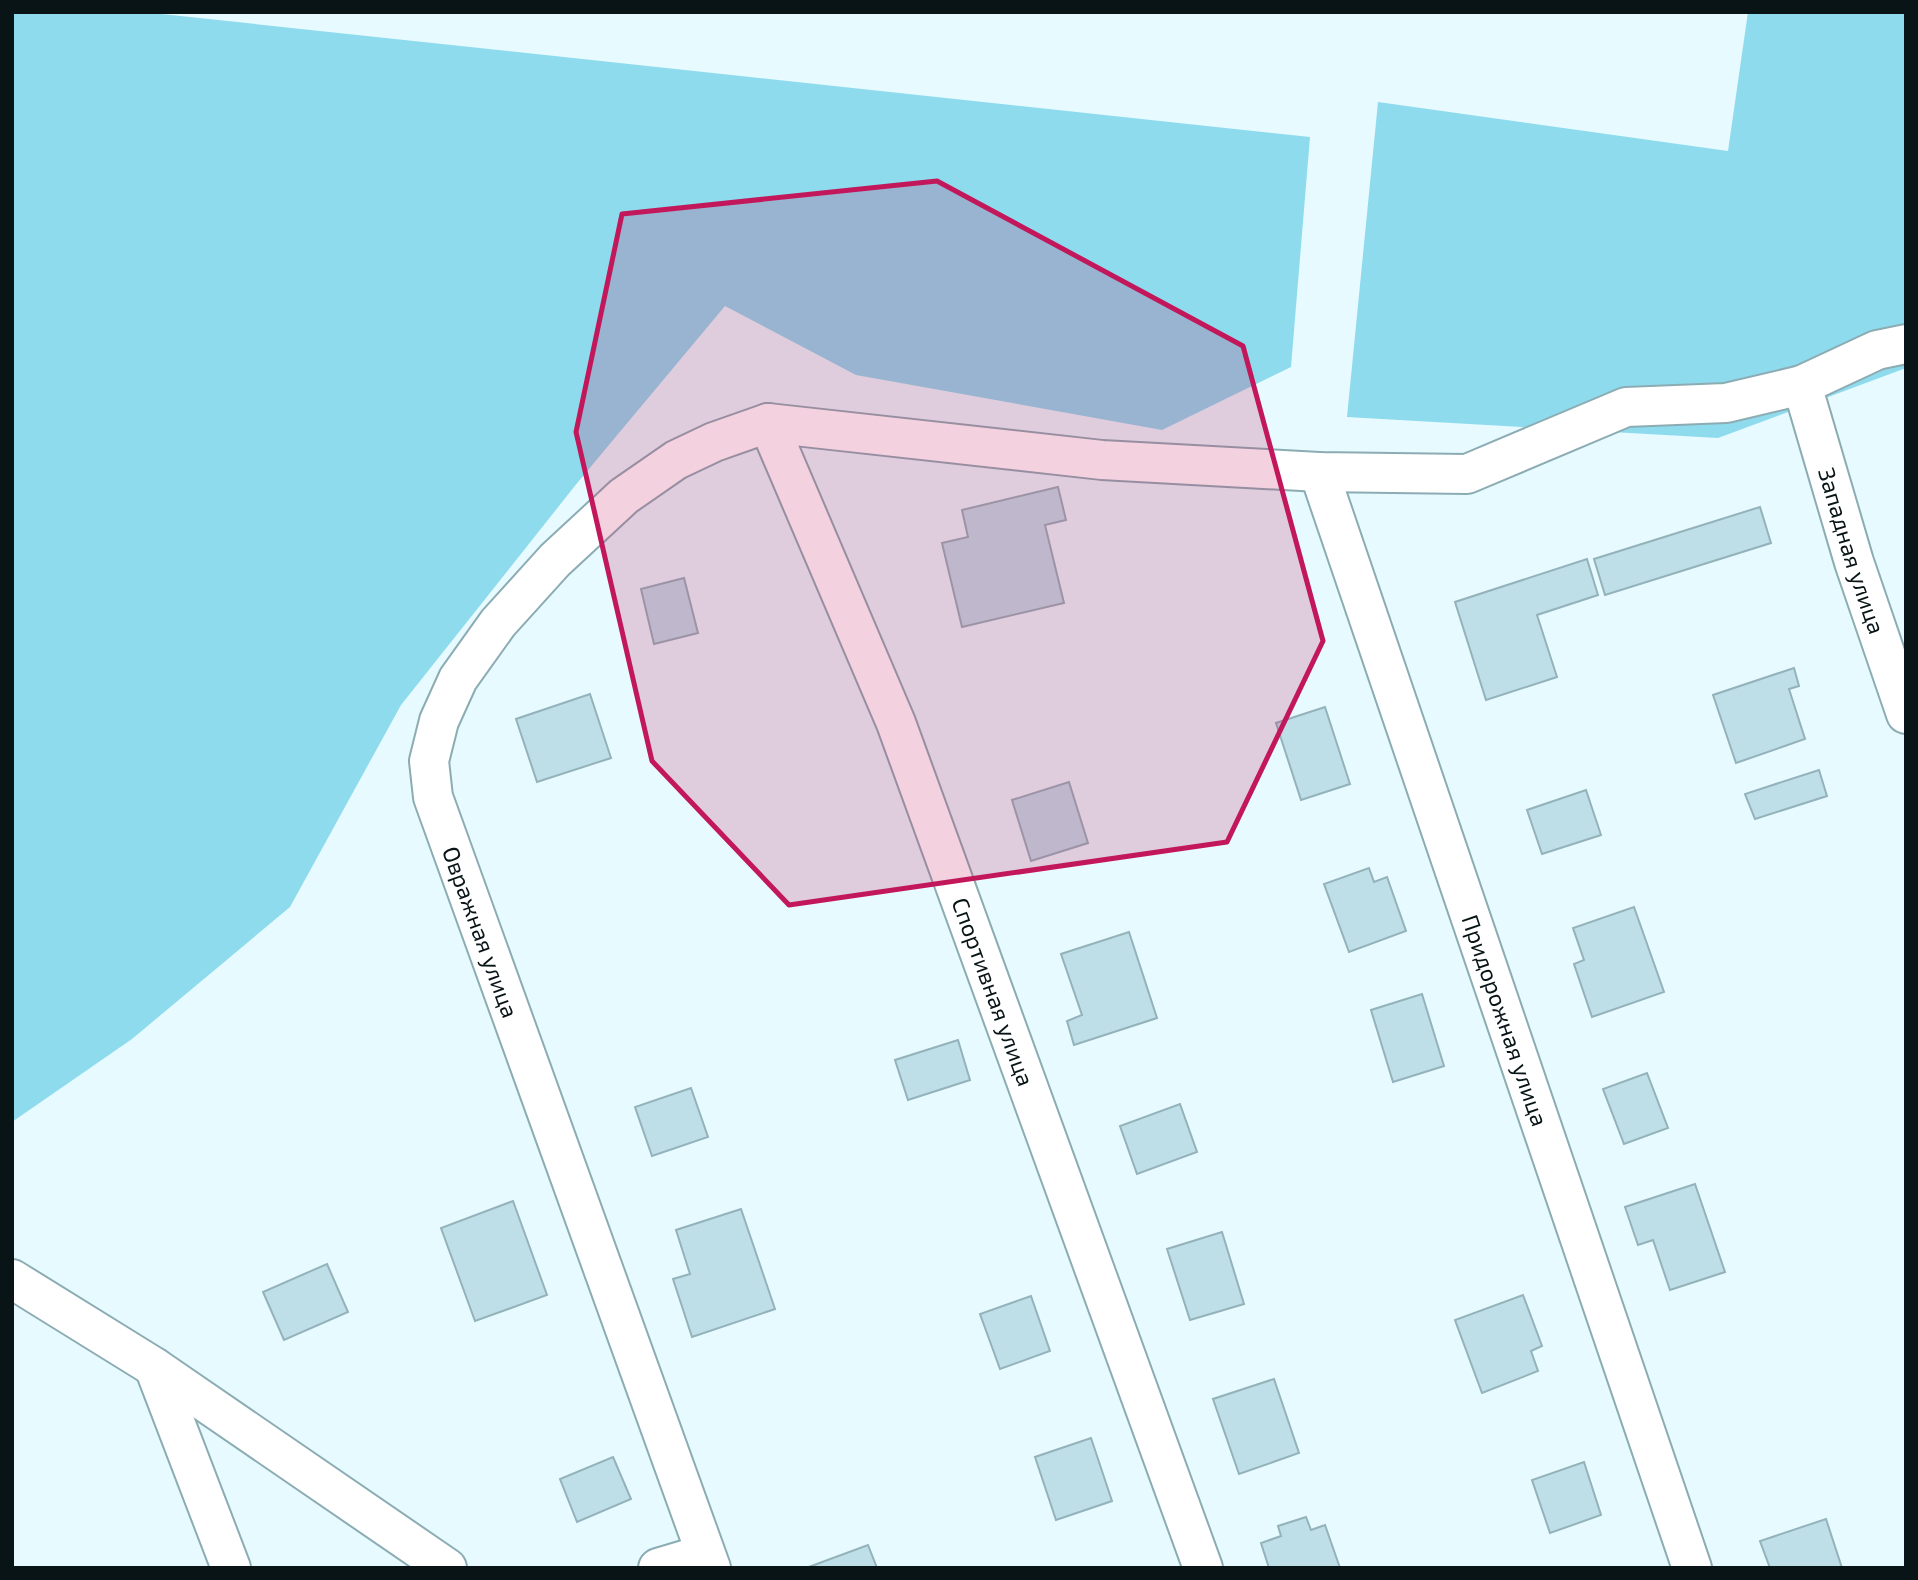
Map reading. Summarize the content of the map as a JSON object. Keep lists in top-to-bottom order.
{
  "streets": {
    "street": [
      "Западная улица",
      "Овражная улица",
      "Спортивная улица",
      "Придорожная улица"
    ]
  },
  "crossings": [
    ["Овражная улица", "Спортивная улица"]
  ]
}
